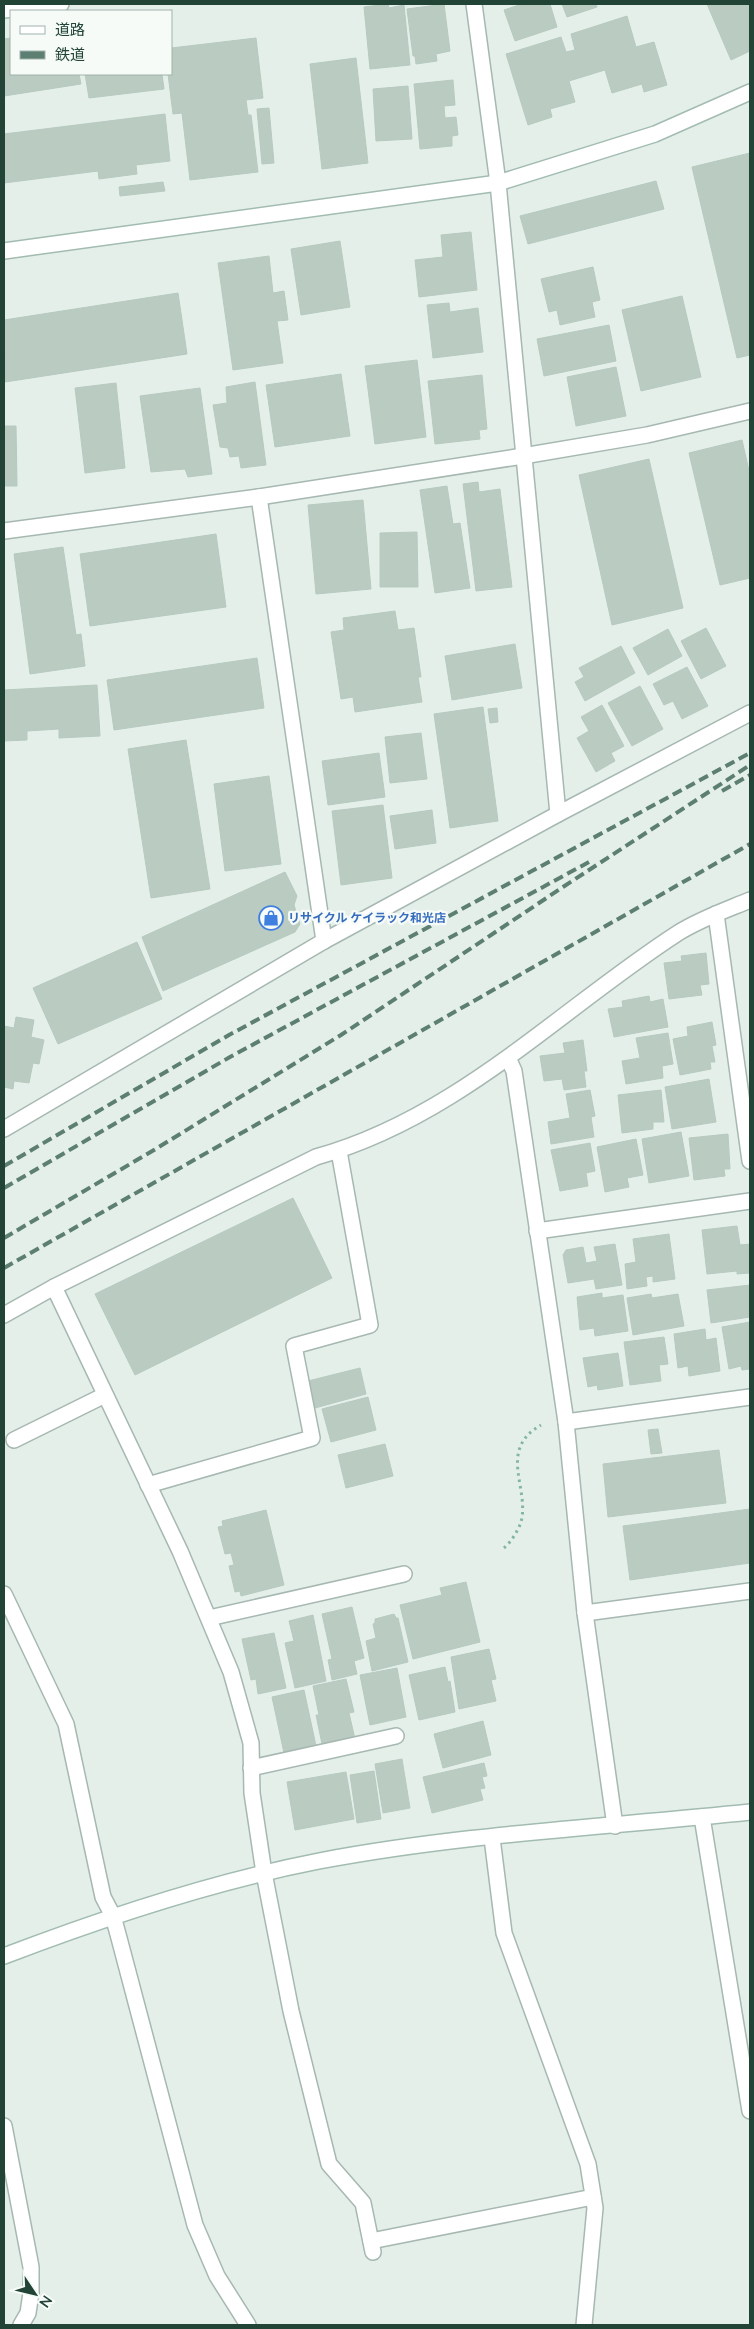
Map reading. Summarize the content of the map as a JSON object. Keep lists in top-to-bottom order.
{
  "places": {
    "shop": ["リサイクル ケイラック和光店"]
  },
  "legend": ["道路", "鉄道"],
  "north": "bottom right"
}
